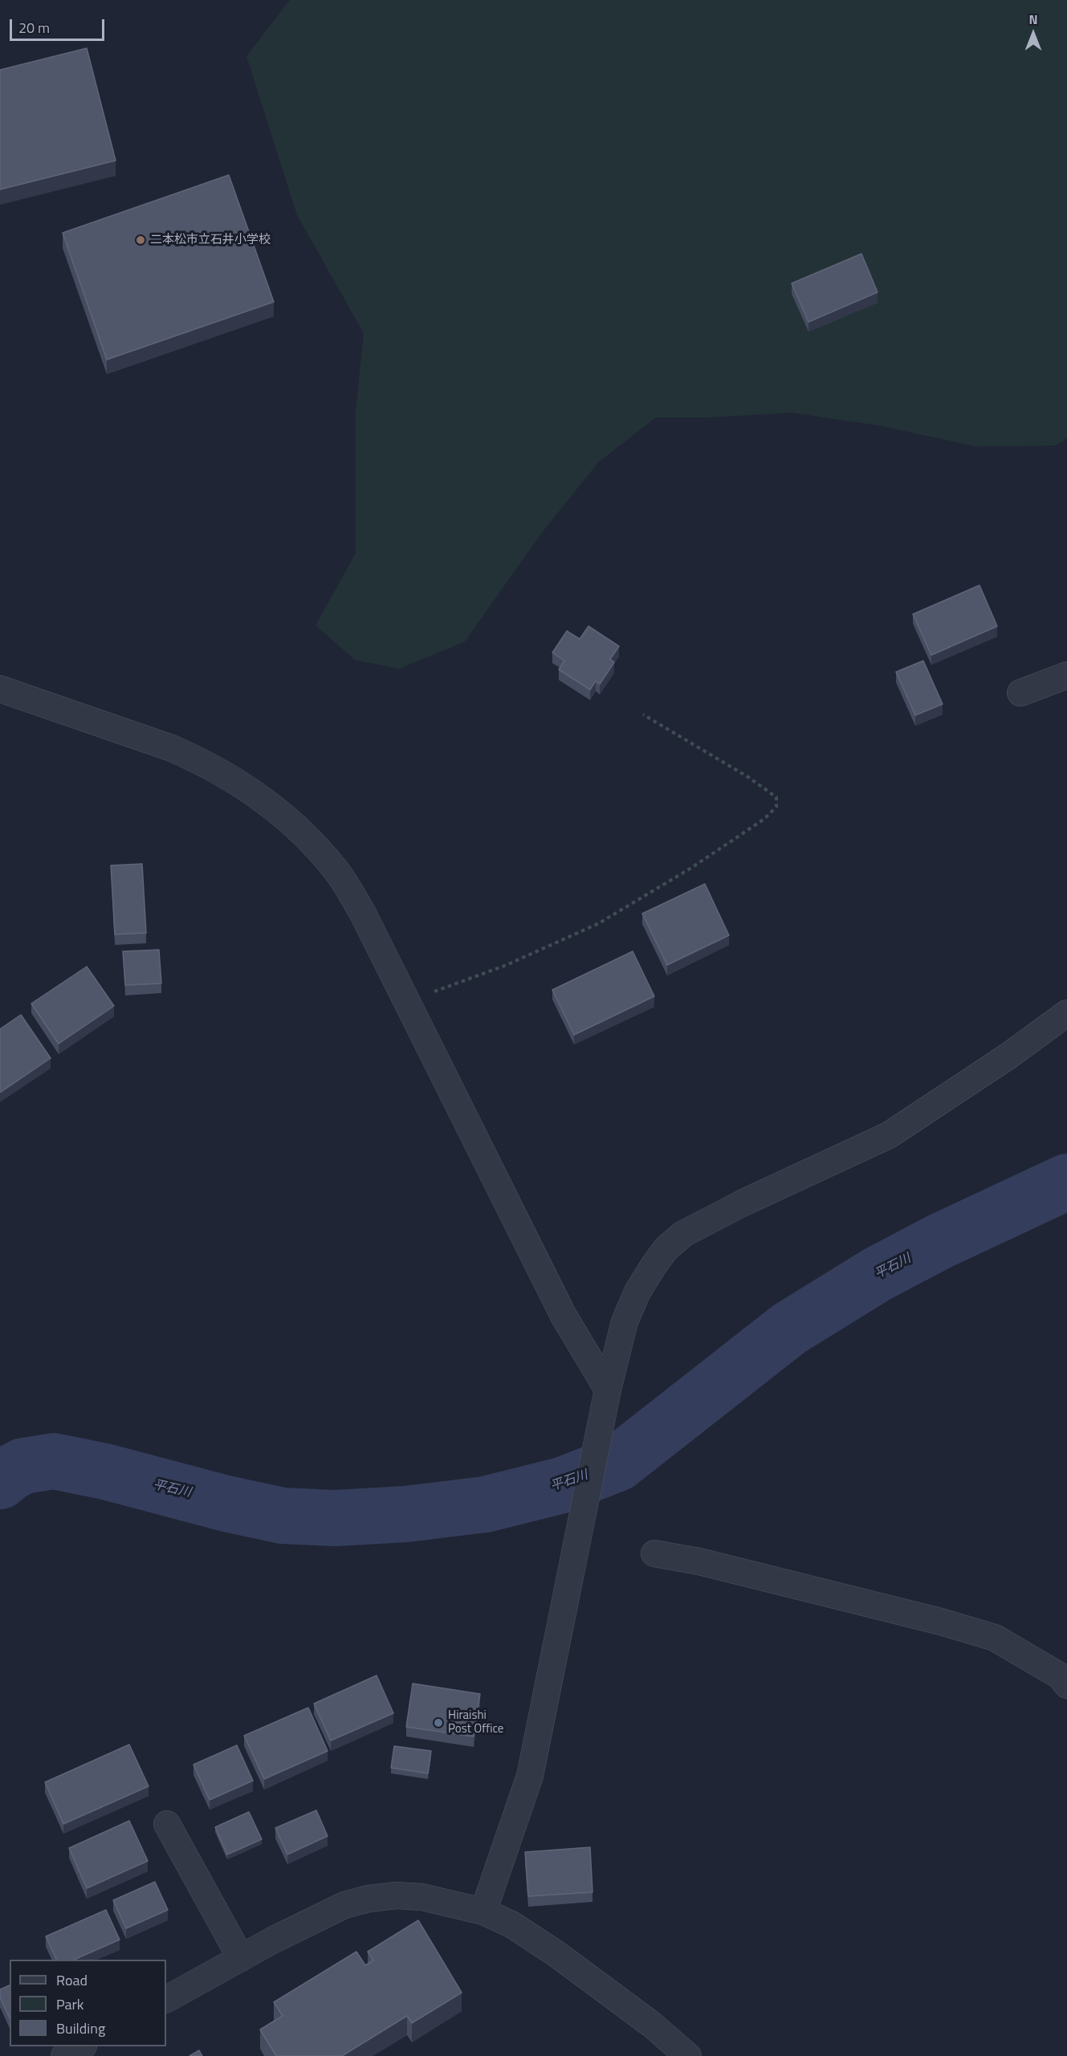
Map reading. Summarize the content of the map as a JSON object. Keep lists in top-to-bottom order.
{
  "water": ["平石川"],
  "places": ["二本松市立石井小学校", "Hiraishi Post Office"],
  "legend": ["Road", "Park", "Building"],
  "scale_bar": "20 m",
  "north": "top"
}
